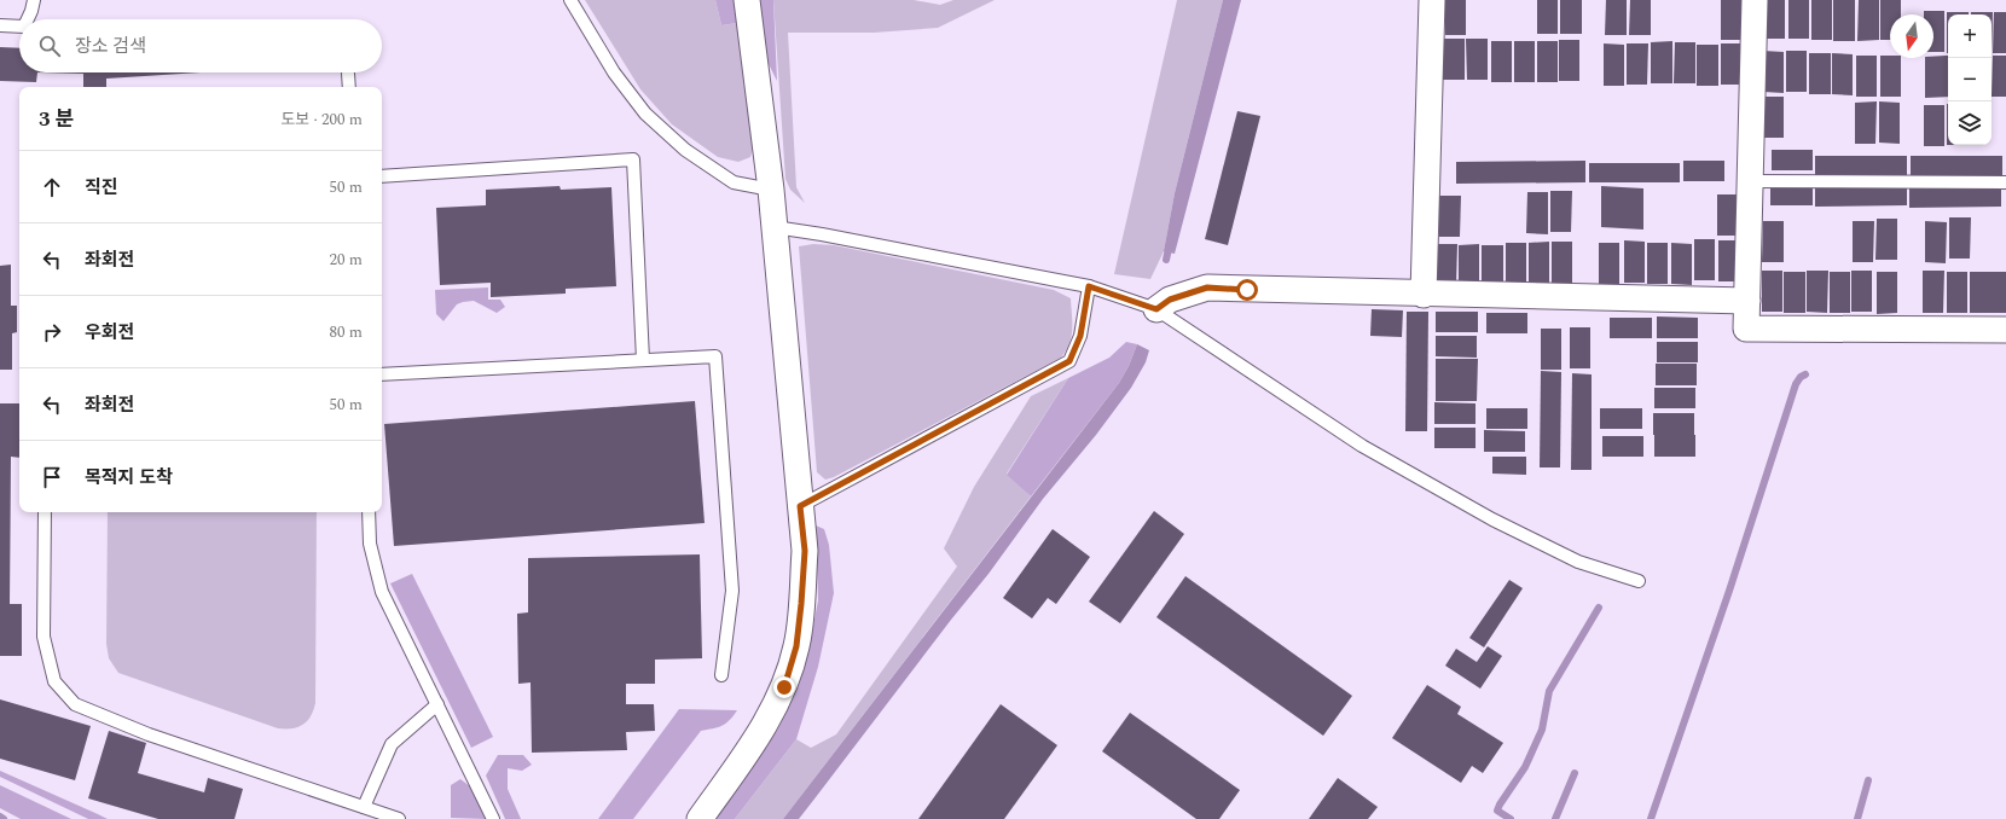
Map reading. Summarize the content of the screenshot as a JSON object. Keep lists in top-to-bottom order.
{
  "north": "bottom",
  "page": {
    "map_buttons": ["+", "−"],
    "search": "장소 검색",
    "heading": ["3 분", "도보 · 200 m"],
    "list": [
      ["직진", "50 m"],
      ["좌회전", "20 m"],
      ["우회전", "80 m"],
      ["좌회전", "50 m"],
      "목적지 도착"
    ]
  }
}
